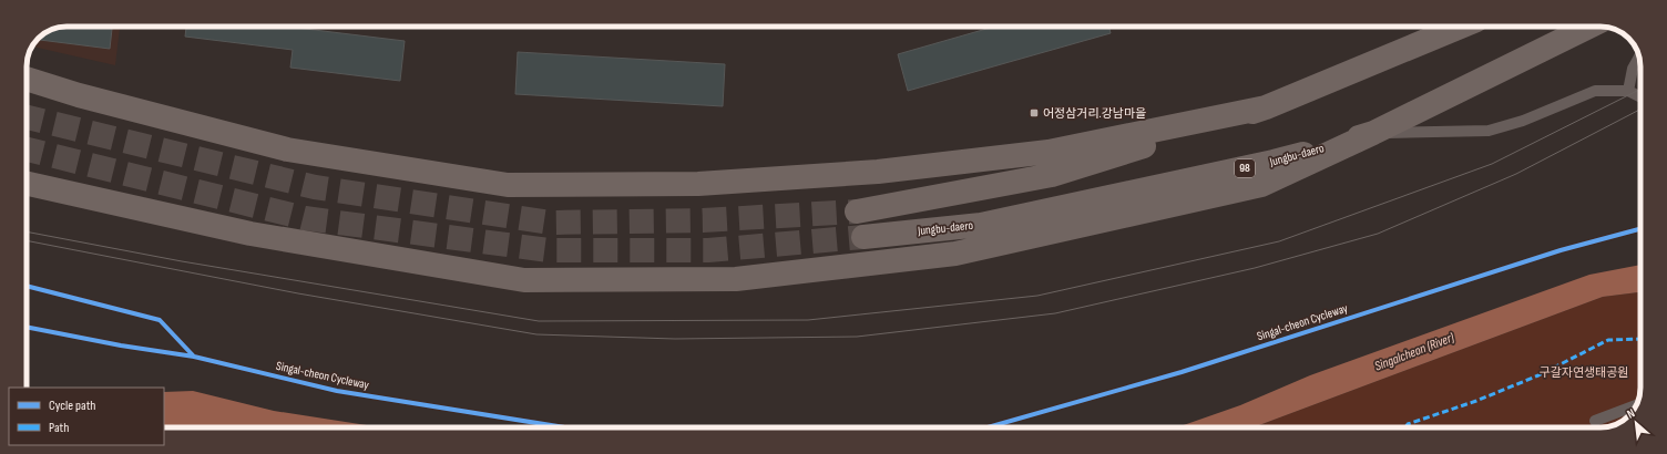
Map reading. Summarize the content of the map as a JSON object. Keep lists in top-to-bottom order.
{
  "streets": {
    "main road": ["Jungbu-daero", "98"],
    "cycle path": ["Singal-cheon Cycleway"]
  },
  "water": ["Singalcheon (River)"],
  "parks": ["구갈자연생태공원"],
  "places": {
    "transit": ["어정삼거리.강남마을"]
  },
  "legend": ["Cycle path", "Path"],
  "north": "top left"
}
